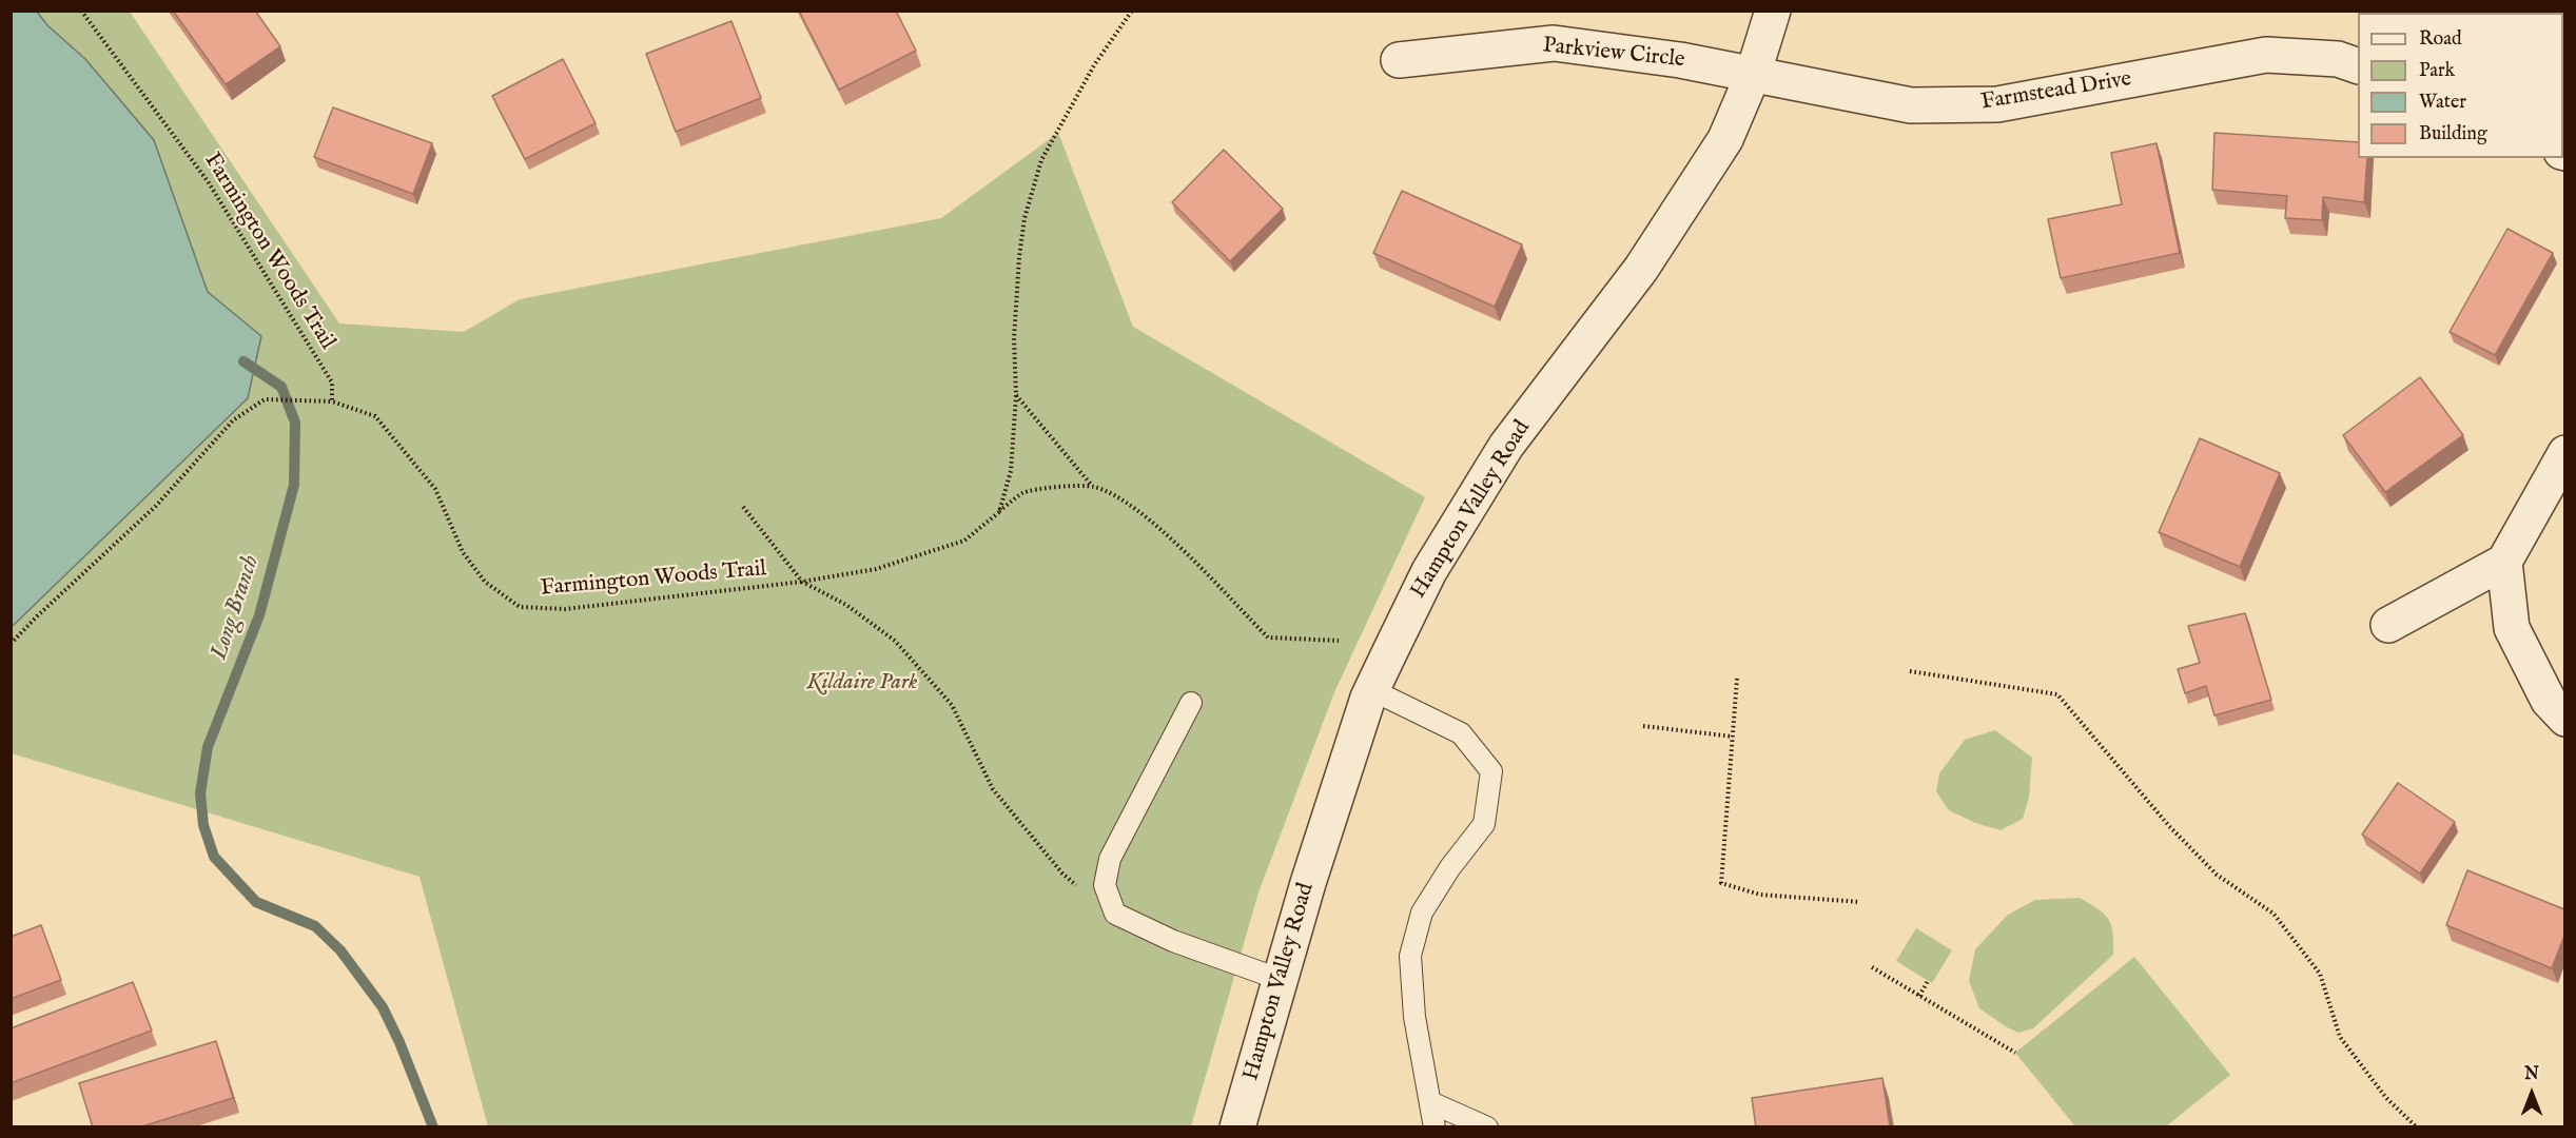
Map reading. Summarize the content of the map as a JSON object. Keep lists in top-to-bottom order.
{
  "streets": {
    "street": ["Parkview Circle", "Farmstead Drive", "Hampton Valley Road"],
    "path": ["Farmington Woods Trail"]
  },
  "crossings": [
    ["Parkview Circle", "Farmstead Drive"],
    ["Parkview Circle", "Hampton Valley Road"],
    ["Farmstead Drive", "Hampton Valley Road"]
  ],
  "water": ["Long Branch"],
  "parks": ["Kildaire Park"],
  "legend": [
    "Road",
    "Park",
    "Water",
    "Building"
  ],
  "north": "top"
}
